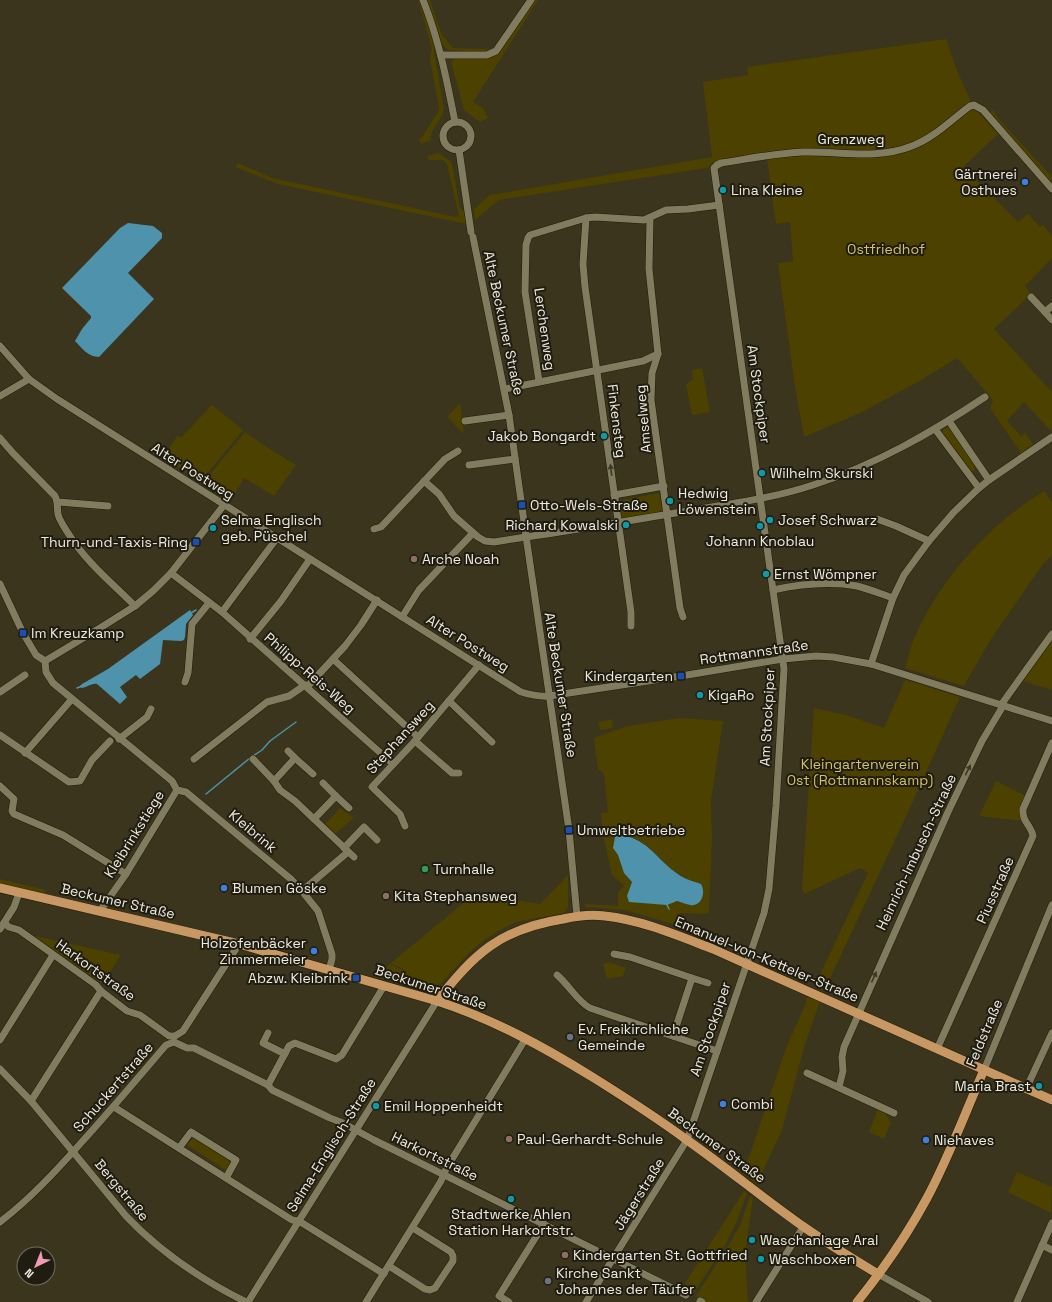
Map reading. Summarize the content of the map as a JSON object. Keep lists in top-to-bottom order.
{
  "streets": {
    "main road": ["Beckumer Straße", "Emanuel-von-Ketteler-Straße", "Feldstraße"],
    "street": [
      "Grenzweg",
      "Alte Beckumer Straße",
      "Lerchenweg",
      "Am Stockpiper",
      "Amselweg",
      "Finkensteg",
      "Alter Postweg",
      "Rottmannstraße",
      "Philipp-Reis-Weg",
      "Stephansweg",
      "Kleibrink",
      "Kleibrinkstiege",
      "Heinrich-Imbusch-Straße",
      "Piusstraße",
      "Harkortstraße",
      "Schuckertstraße",
      "Selma-Englisch-Straße",
      "Bergstraße",
      "Jägerstraße"
    ]
  },
  "crossings": [
    ["Grenzweg", "Am Stockpiper"],
    ["Alte Beckumer Straße", "Alter Postweg"],
    ["Alte Beckumer Straße", "Rottmannstraße"],
    ["Alte Beckumer Straße", "Emanuel-von-Ketteler-Straße"],
    ["Lerchenweg", "Am Stockpiper"],
    ["Lerchenweg", "Amselweg"],
    ["Lerchenweg", "Finkensteg"],
    ["Am Stockpiper", "Rottmannstraße"],
    ["Am Stockpiper", "Beckumer Straße"],
    ["Am Stockpiper", "Emanuel-von-Ketteler-Straße"],
    ["Am Stockpiper", "Jägerstraße"],
    ["Alter Postweg", "Rottmannstraße"],
    ["Alter Postweg", "Stephansweg"],
    ["Rottmannstraße", "Heinrich-Imbusch-Straße"],
    ["Philipp-Reis-Weg", "Stephansweg"],
    ["Kleibrink", "Kleibrinkstiege"],
    ["Kleibrink", "Beckumer Straße"],
    ["Kleibrinkstiege", "Beckumer Straße"],
    ["Heinrich-Imbusch-Straße", "Emanuel-von-Ketteler-Straße"],
    ["Piusstraße", "Emanuel-von-Ketteler-Straße"],
    ["Beckumer Straße", "Emanuel-von-Ketteler-Straße"],
    ["Beckumer Straße", "Feldstraße"],
    ["Beckumer Straße", "Schuckertstraße"],
    ["Beckumer Straße", "Selma-Englisch-Straße"],
    ["Beckumer Straße", "Jägerstraße"],
    ["Emanuel-von-Ketteler-Straße", "Feldstraße"],
    ["Emanuel-von-Ketteler-Straße", "Selma-Englisch-Straße"],
    ["Harkortstraße", "Schuckertstraße"],
    ["Harkortstraße", "Selma-Englisch-Straße"],
    ["Harkortstraße", "Jägerstraße"],
    ["Schuckertstraße", "Bergstraße"],
    ["Selma-Englisch-Straße", "Bergstraße"]
  ],
  "one_way": ["Heinrich-Imbusch-Straße"],
  "parks": ["Ostfriedhof", "Kleingartenverein Ost (Rottmannskamp)"],
  "places": {
    "other": [
      "Gärtnerei Osthues",
      "Lina Kleine",
      "Jakob Bongardt",
      "Wilhelm Skurski",
      "Hedwig Löwenstein",
      "Josef Schwarz",
      "Richard Kowalski",
      "Johann Knoblau",
      "Selma Englisch geb. Püschel",
      "Arche Noah",
      "Ernst Wömpner",
      "KigaRo",
      "Turnhalle",
      "Blumen Göske",
      "Kita Stephansweg",
      "Holzofenbäcker Zimmermeier",
      "Ev. Freikirchliche Gemeinde",
      "Maria Brast",
      "Combi",
      "Emil Hoppenheidt",
      "Paul-Gerhardt-Schule",
      "Niehaves",
      "Stadtwerke Ahlen Station Harkortstr.",
      "Waschanlage Aral",
      "Kindergarten St. Gottfried",
      "Waschboxen",
      "Kirche Sankt Johannes der Täufer"
    ],
    "transit": [
      "Otto-Wels-Straße",
      "Thurn-und-Taxis-Ring",
      "Im Kreuzkamp",
      "Kindergarten",
      "Umweltbetriebe",
      "Abzw. Kleibrink"
    ]
  },
  "north": "bottom left"
}
